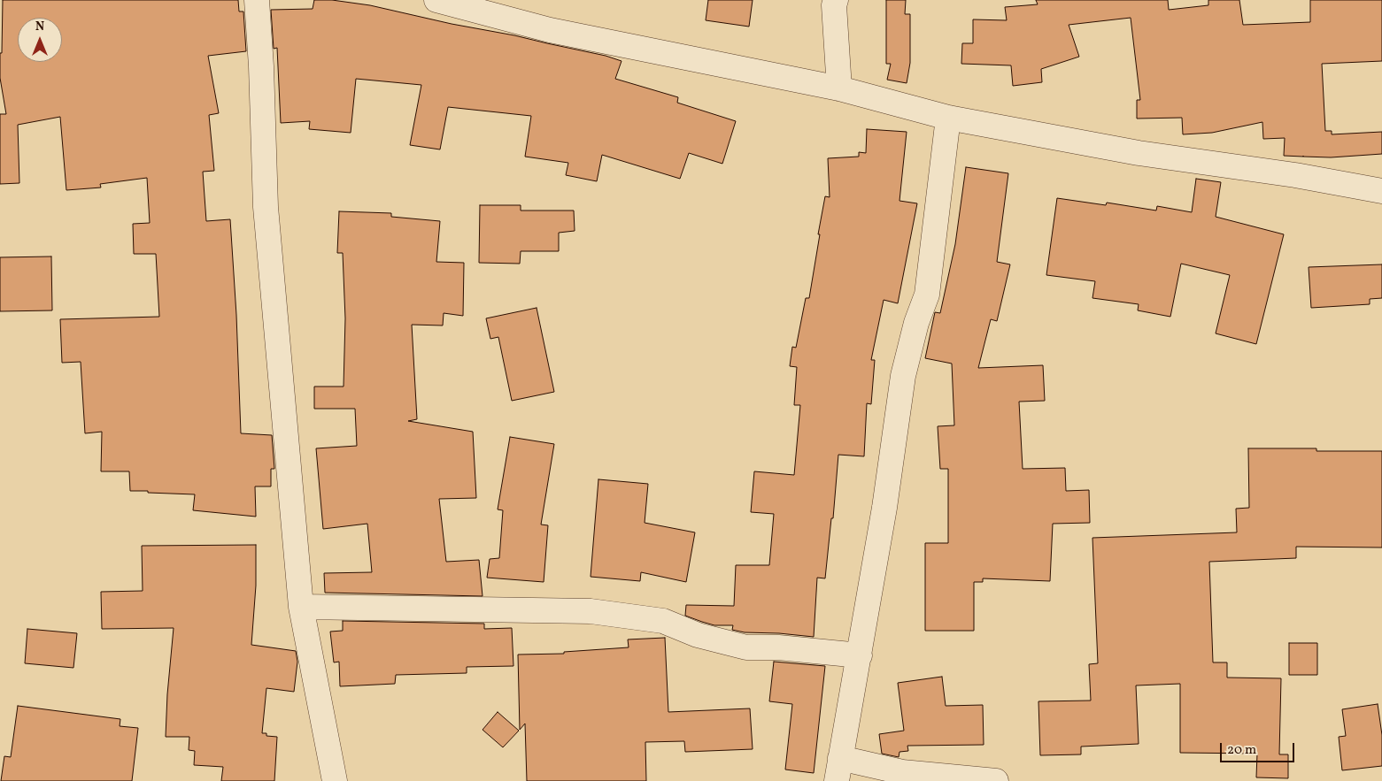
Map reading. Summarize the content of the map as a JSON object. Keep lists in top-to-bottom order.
{
  "scale_bar": "20 m",
  "north": "top"
}
